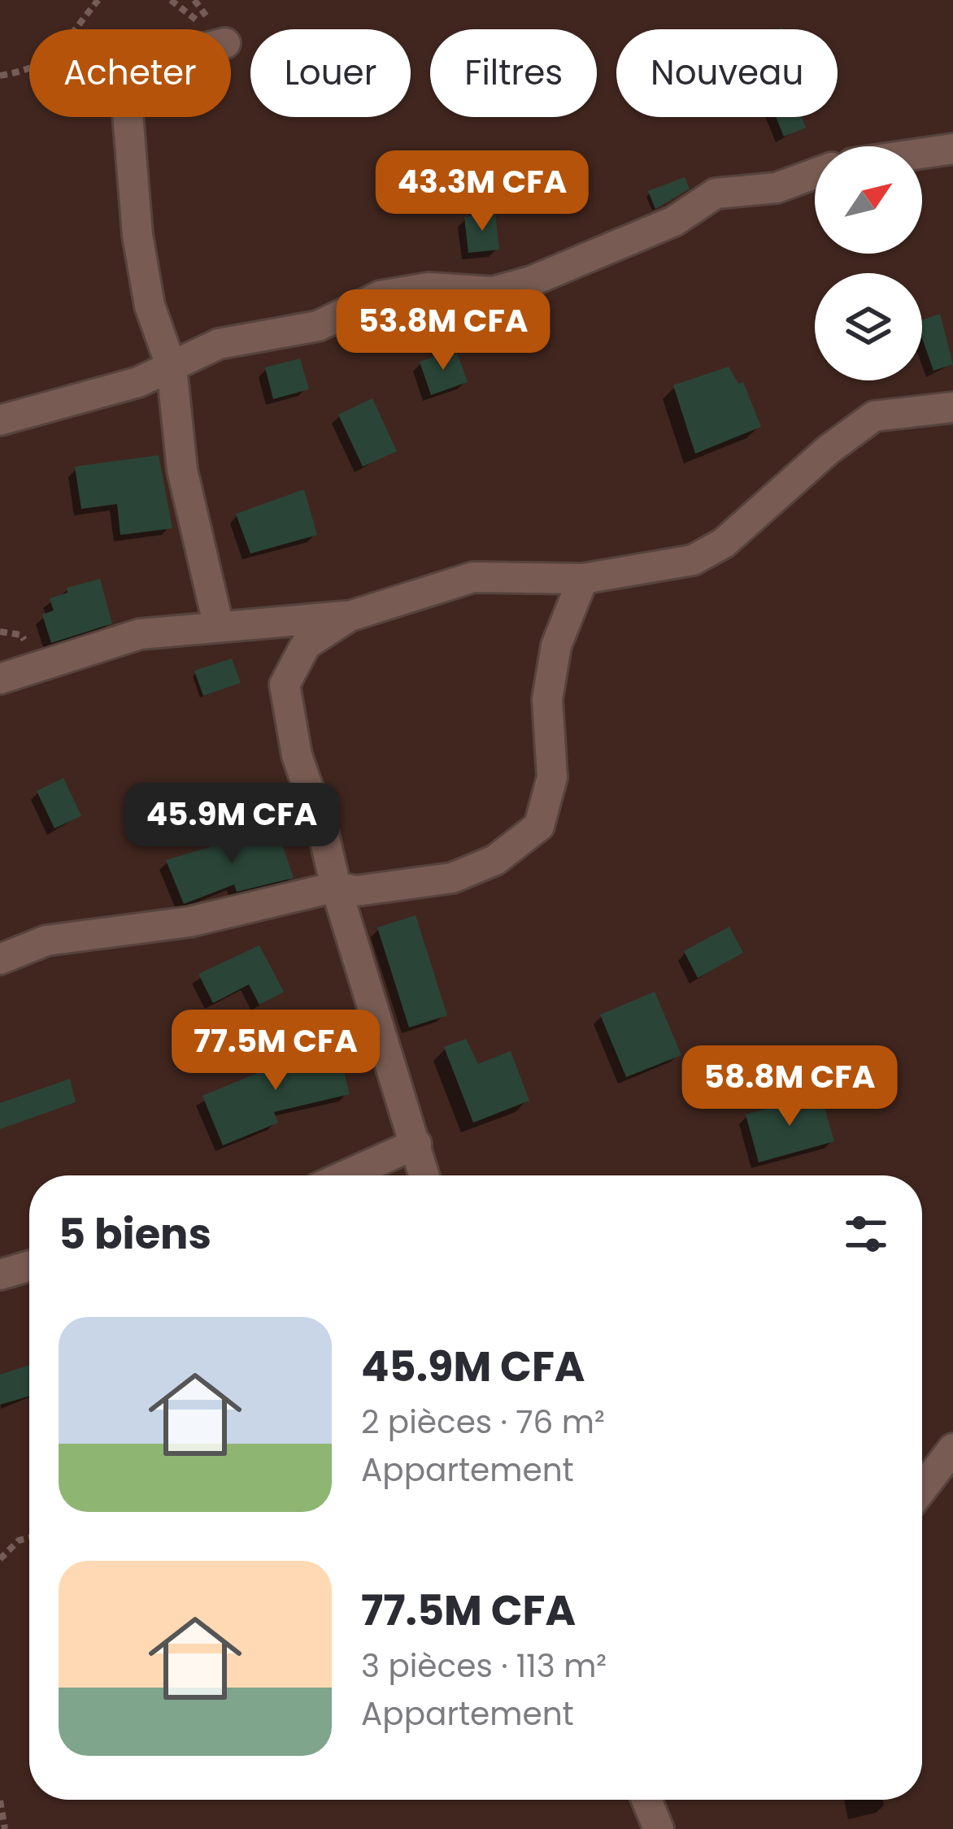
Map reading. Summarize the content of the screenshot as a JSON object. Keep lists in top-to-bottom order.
{
  "north": "top right",
  "page": {
    "chip": [
      "Acheter",
      "Louer",
      "Filtres",
      "Nouveau"
    ],
    "price": [
      "43.3M CFA",
      "53.8M CFA",
      "45.9M CFA",
      "77.5M CFA",
      "58.8M CFA"
    ],
    "heading": "5 biens",
    "list": [
      {
        "name": "45.9M CFA",
        "note": "2 pièces · 76 m² · Appartement"
      },
      {
        "name": "77.5M CFA",
        "note": "3 pièces · 113 m² · Appartement"
      }
    ]
  }
}
